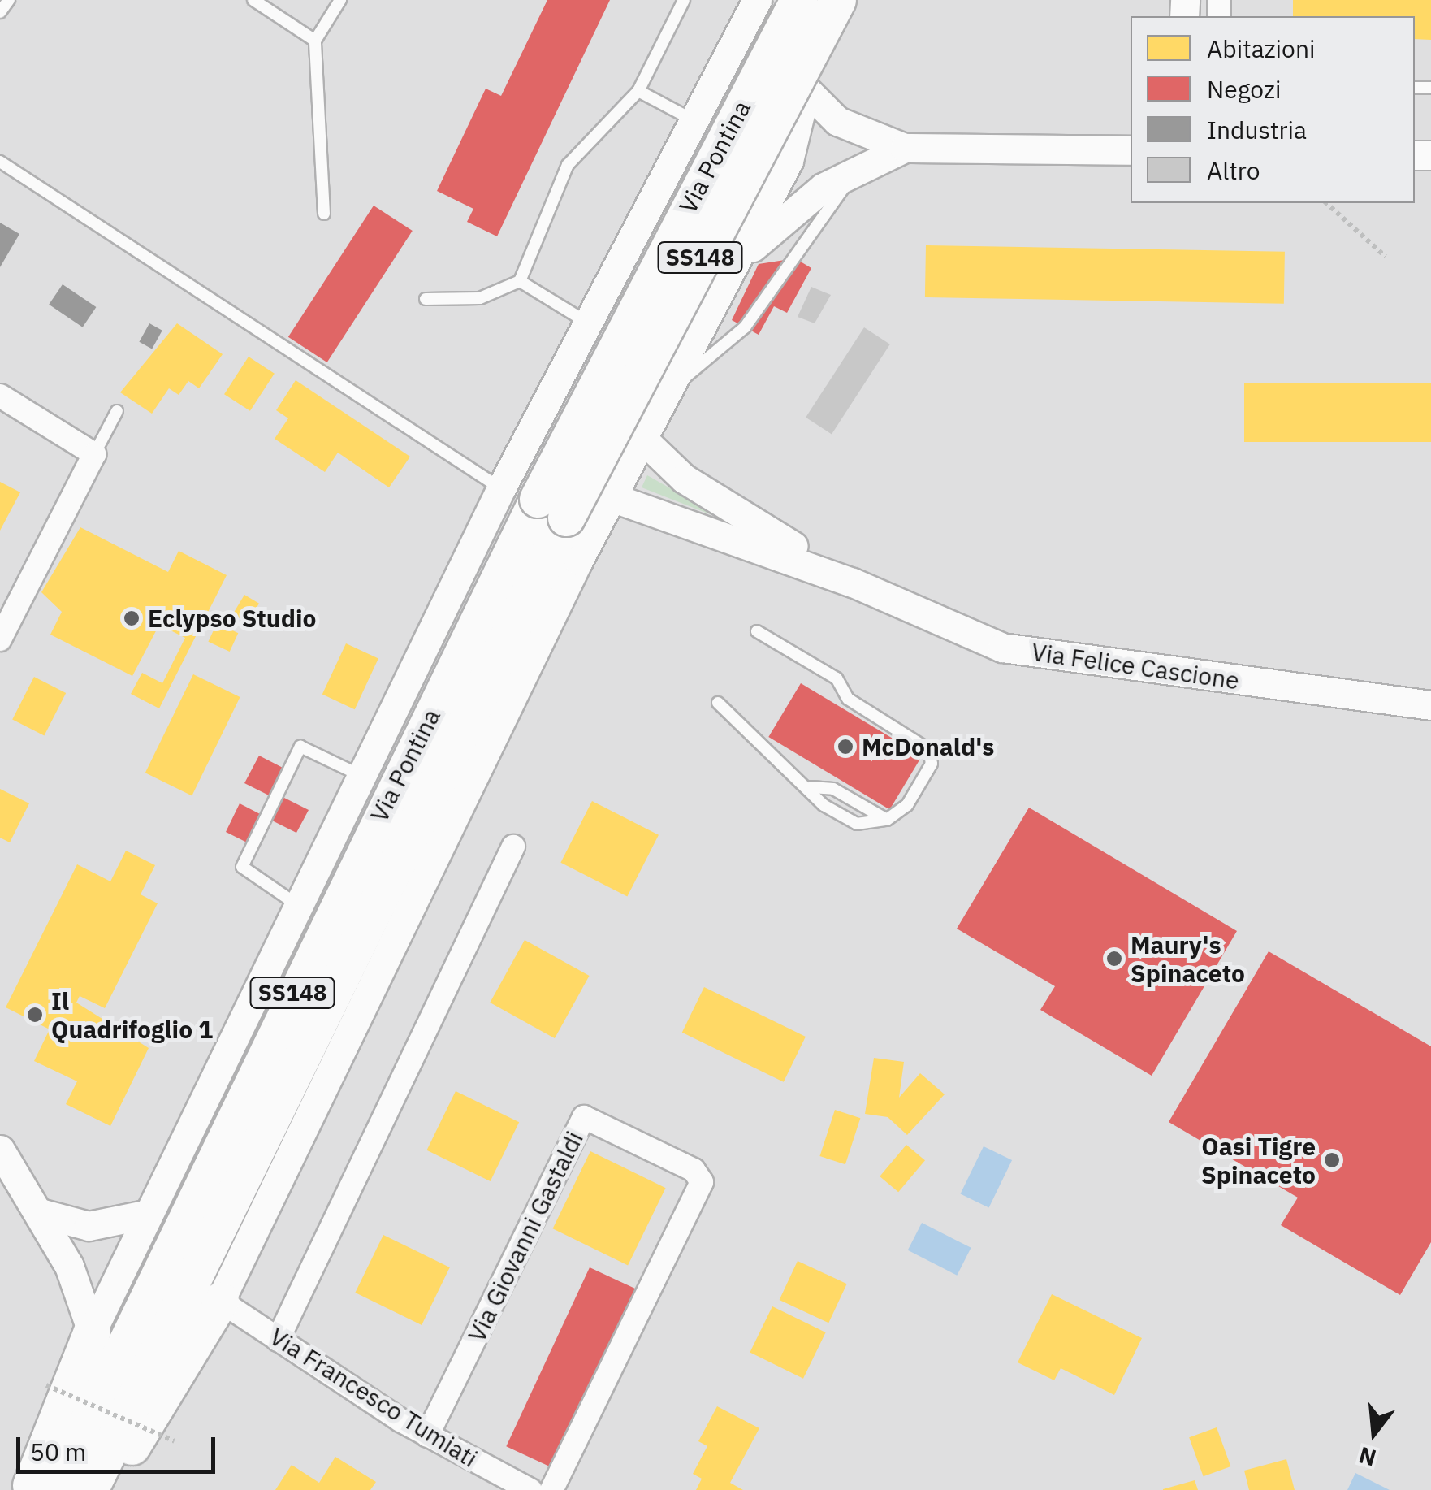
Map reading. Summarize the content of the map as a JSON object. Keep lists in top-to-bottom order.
{
  "streets": {
    "highway": ["Via Pontina", "SS148"],
    "street": ["Via Felice Cascione", "Via Giovanni Gastaldi", "Via Francesco Tumiati"]
  },
  "crossings": [
    ["Via Giovanni Gastaldi", "Via Francesco Tumiati"]
  ],
  "places": [
    "Eclypso Studio",
    "McDonald's",
    "Maury's Spinaceto",
    "Il Quadrifoglio 1",
    "Oasi Tigre Spinaceto"
  ],
  "legend": [
    "Abitazioni",
    "Negozi",
    "Industria",
    "Altro"
  ],
  "scale_bar": "50 m",
  "north": "bottom"
}
